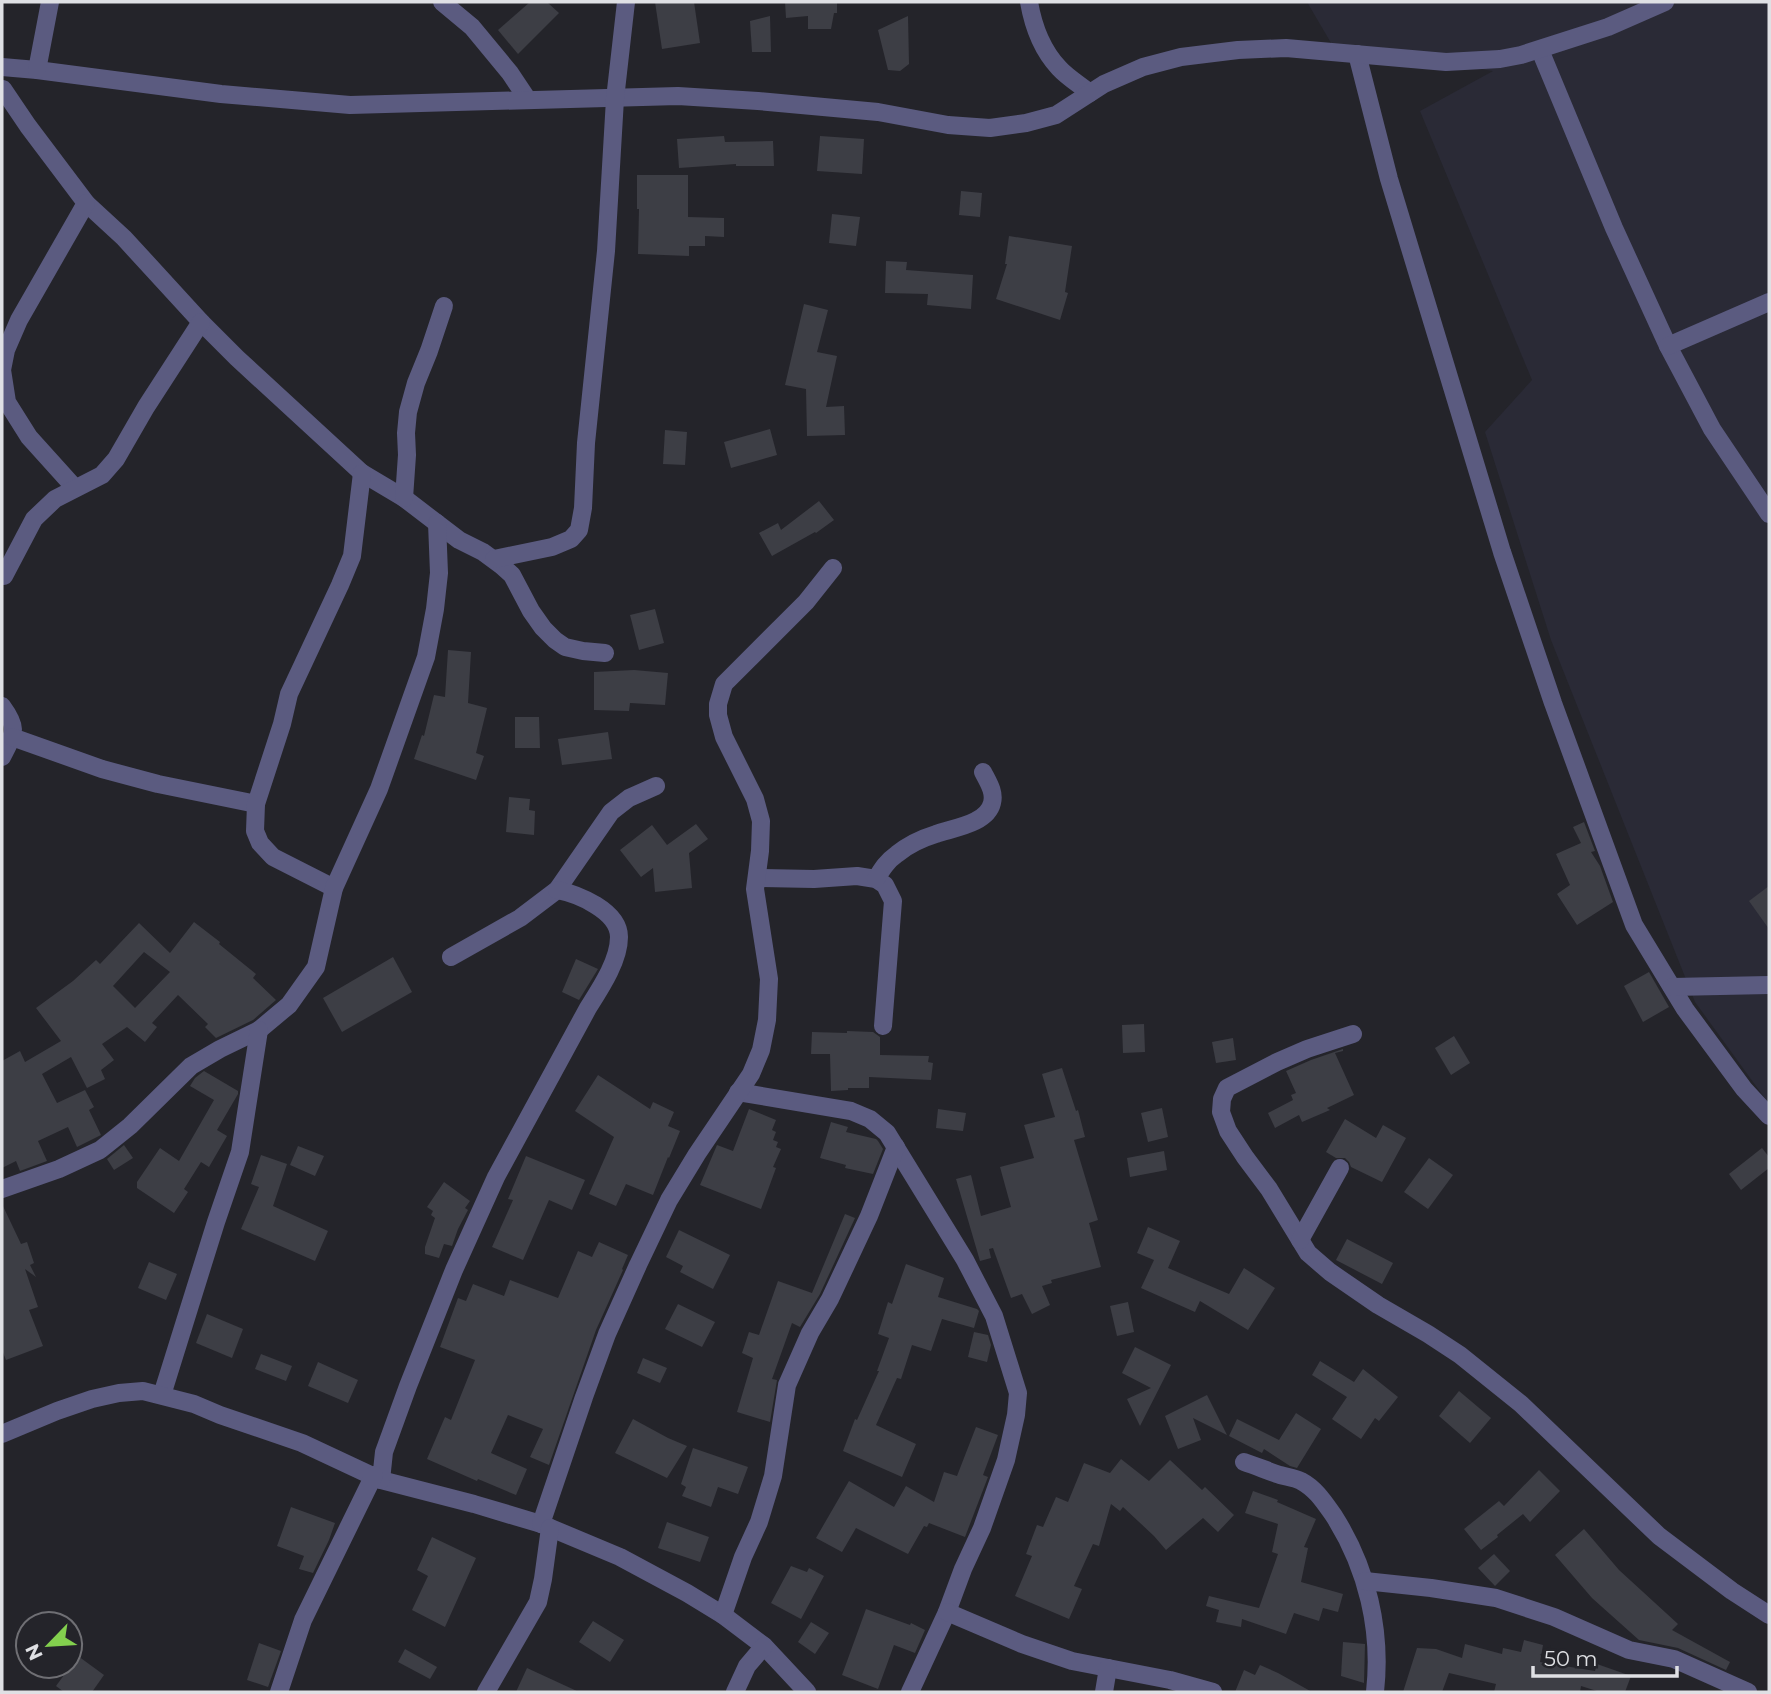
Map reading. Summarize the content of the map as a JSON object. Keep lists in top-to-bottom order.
{
  "scale_bar": "50 m",
  "north": "bottom left"
}
